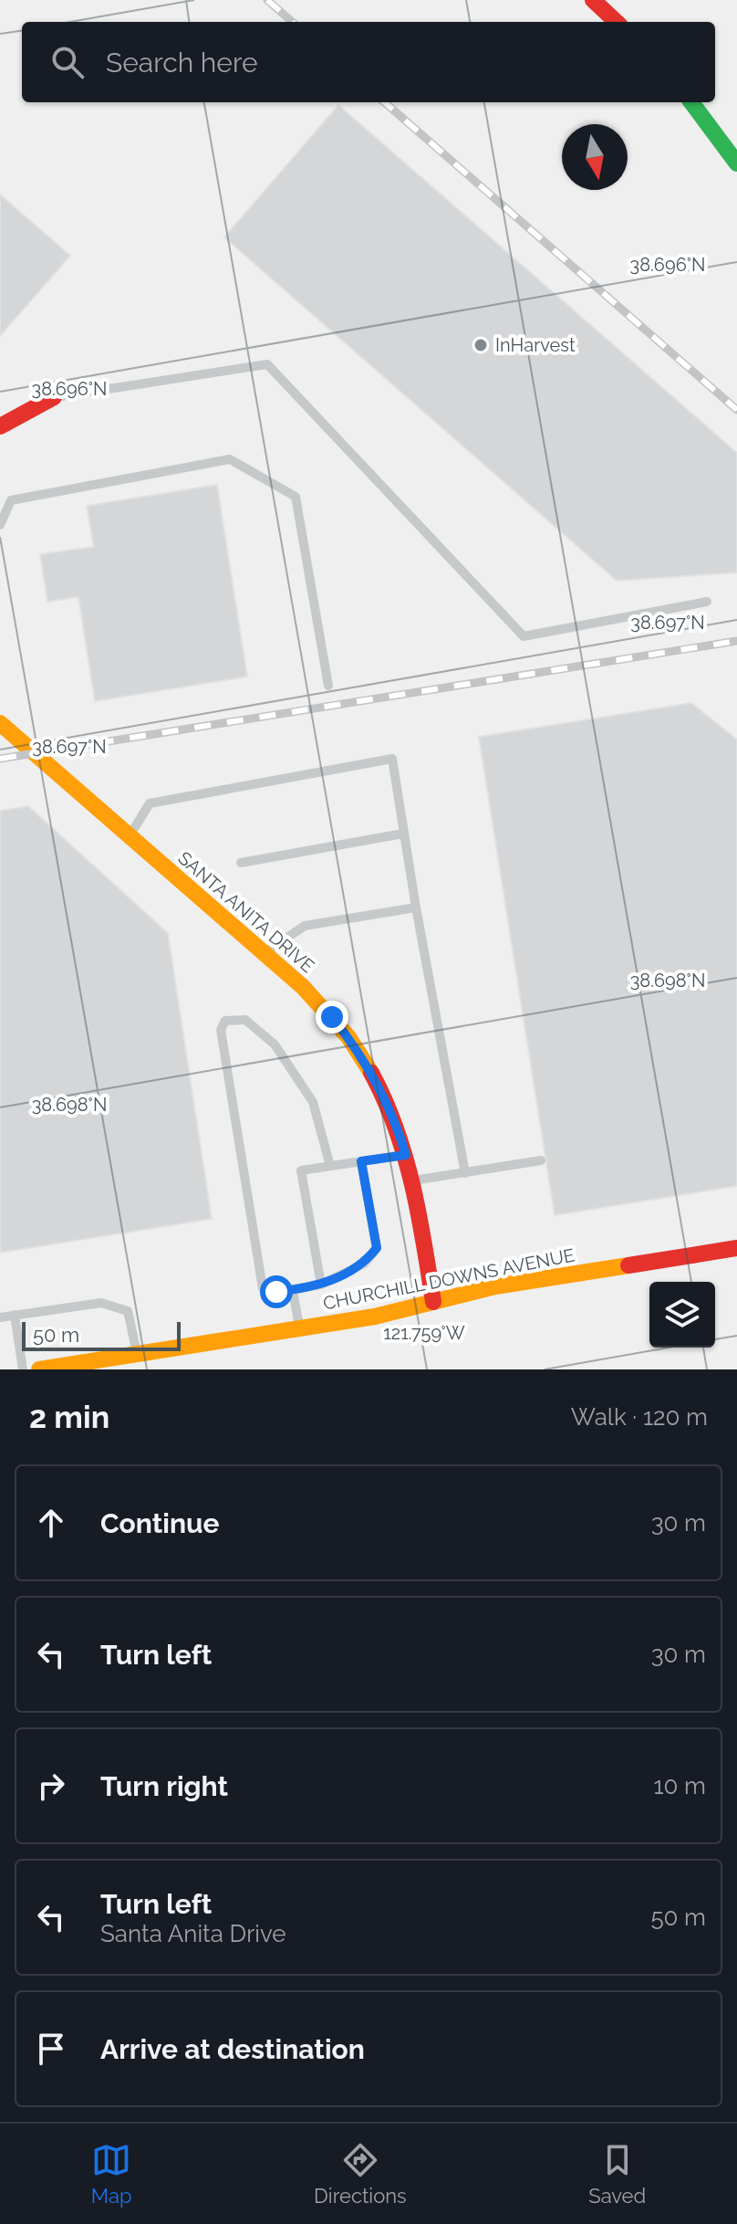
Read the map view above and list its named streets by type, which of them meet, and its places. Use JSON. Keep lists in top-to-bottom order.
{
  "streets": {
    "main road": ["SANTA ANITA DRIVE", "CHURCHILL DOWNS AVENUE"]
  },
  "crossings": [
    ["SANTA ANITA DRIVE", "CHURCHILL DOWNS AVENUE"]
  ],
  "places": ["InHarvest"],
  "scale_bar": "50 m",
  "north": "bottom",
  "page": {
    "search": "Search here",
    "scale": "50 m",
    "heading": ["2 min", "Walk · 120 m"],
    "list": [
      ["Continue", "30 m"],
      ["Turn left", "30 m"],
      ["Turn right", "10 m"],
      ["Turn left", "Santa Anita Drive", "50 m"],
      "Arrive at destination"
    ],
    "nav": ["Map", "Directions", "Saved"]
  },
  "coordinates": [
    "38.696°N",
    "38.697°N",
    "38.698°N",
    "121.759°W"
  ]
}
